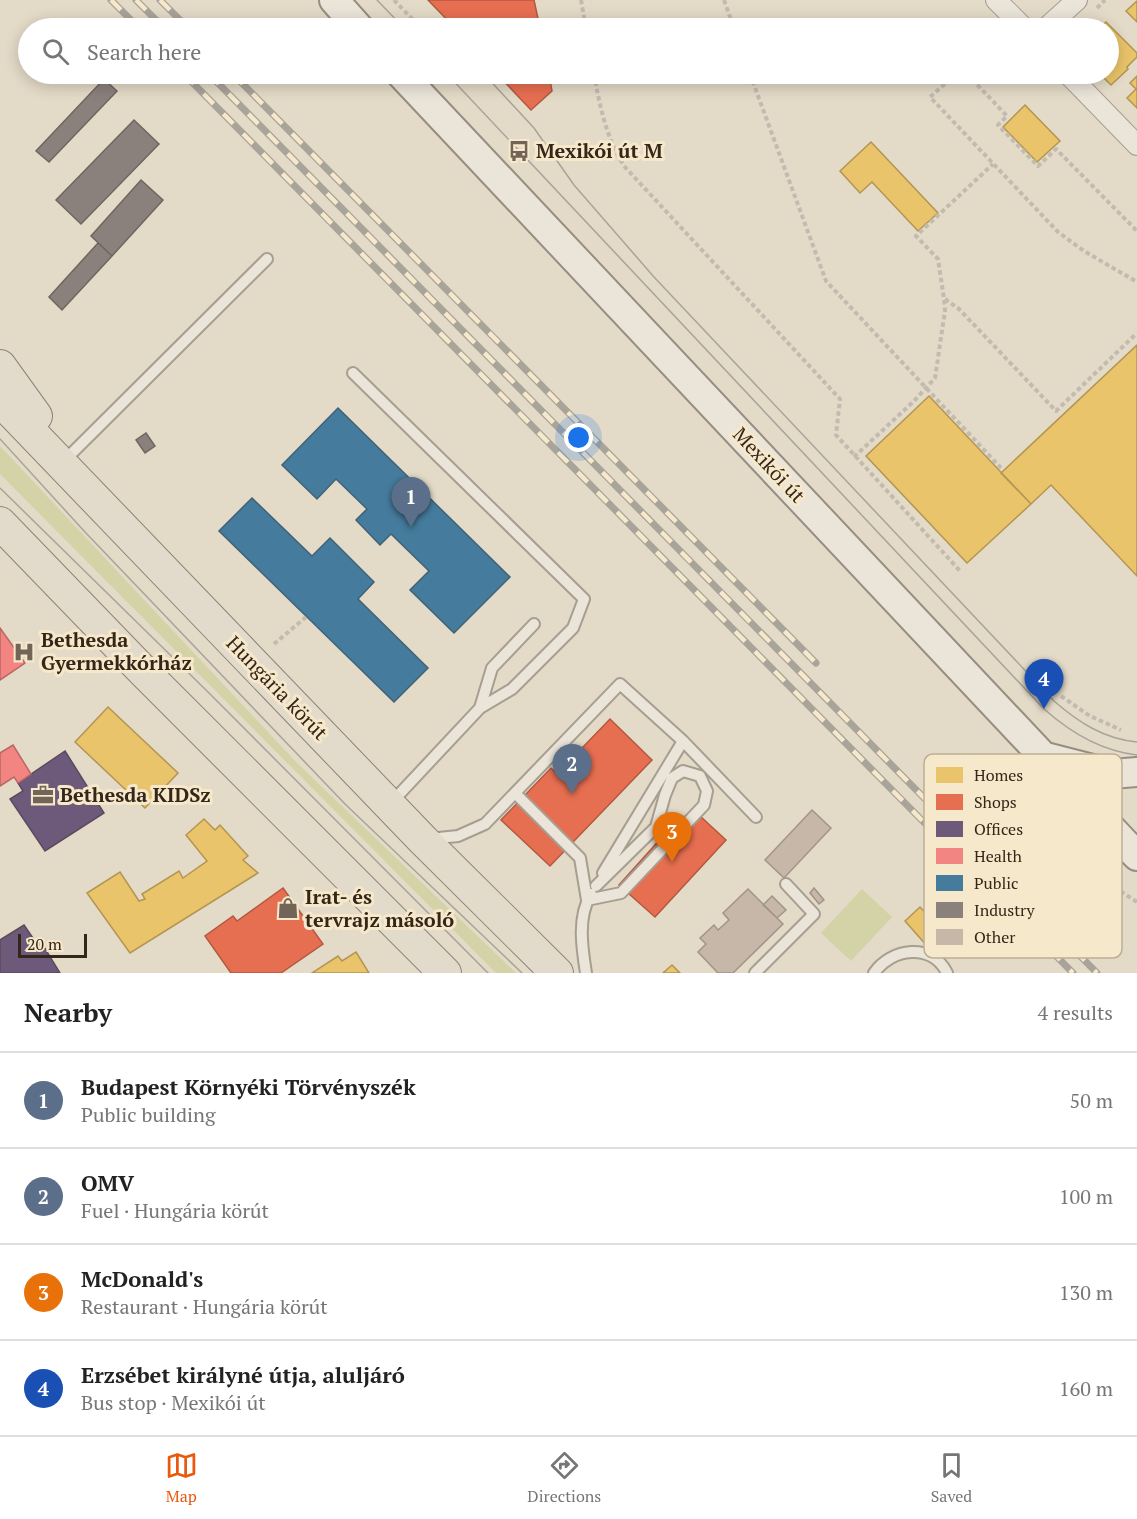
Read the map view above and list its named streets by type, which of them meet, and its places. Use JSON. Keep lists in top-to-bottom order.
{
  "streets": {
    "main road": ["Hungária körút"],
    "street": ["Mexikói út"]
  },
  "places": {
    "bus stop": ["Mexikói út M"],
    "hospital": ["Bethesda Gyermekkórház"],
    "office": ["Bethesda KIDSz"],
    "shop": ["Irat- és tervrajz másoló"]
  },
  "legend": [
    "Homes",
    "Shops",
    "Offices",
    "Health",
    "Public",
    "Industry",
    "Other"
  ],
  "scale_bar": "20 m",
  "page": {
    "search": "Search here",
    "pins": [
      "1",
      "4",
      "2",
      "3"
    ],
    "scale": "20 m",
    "heading": ["Nearby", "4 results"],
    "list": [
      {
        "mark": "1",
        "name": "Budapest Környéki Törvényszék",
        "note": "Public building",
        "value": "50 m"
      },
      {
        "mark": "2",
        "name": "OMV",
        "note": "Fuel · Hungária körút",
        "value": "100 m"
      },
      {
        "mark": "3",
        "name": "McDonald's",
        "note": "Restaurant · Hungária körút",
        "value": "130 m"
      },
      {
        "mark": "4",
        "name": "Erzsébet királyné útja, aluljáró",
        "note": "Bus stop · Mexikói út",
        "value": "160 m"
      }
    ],
    "nav": ["Map", "Directions", "Saved"]
  }
}
